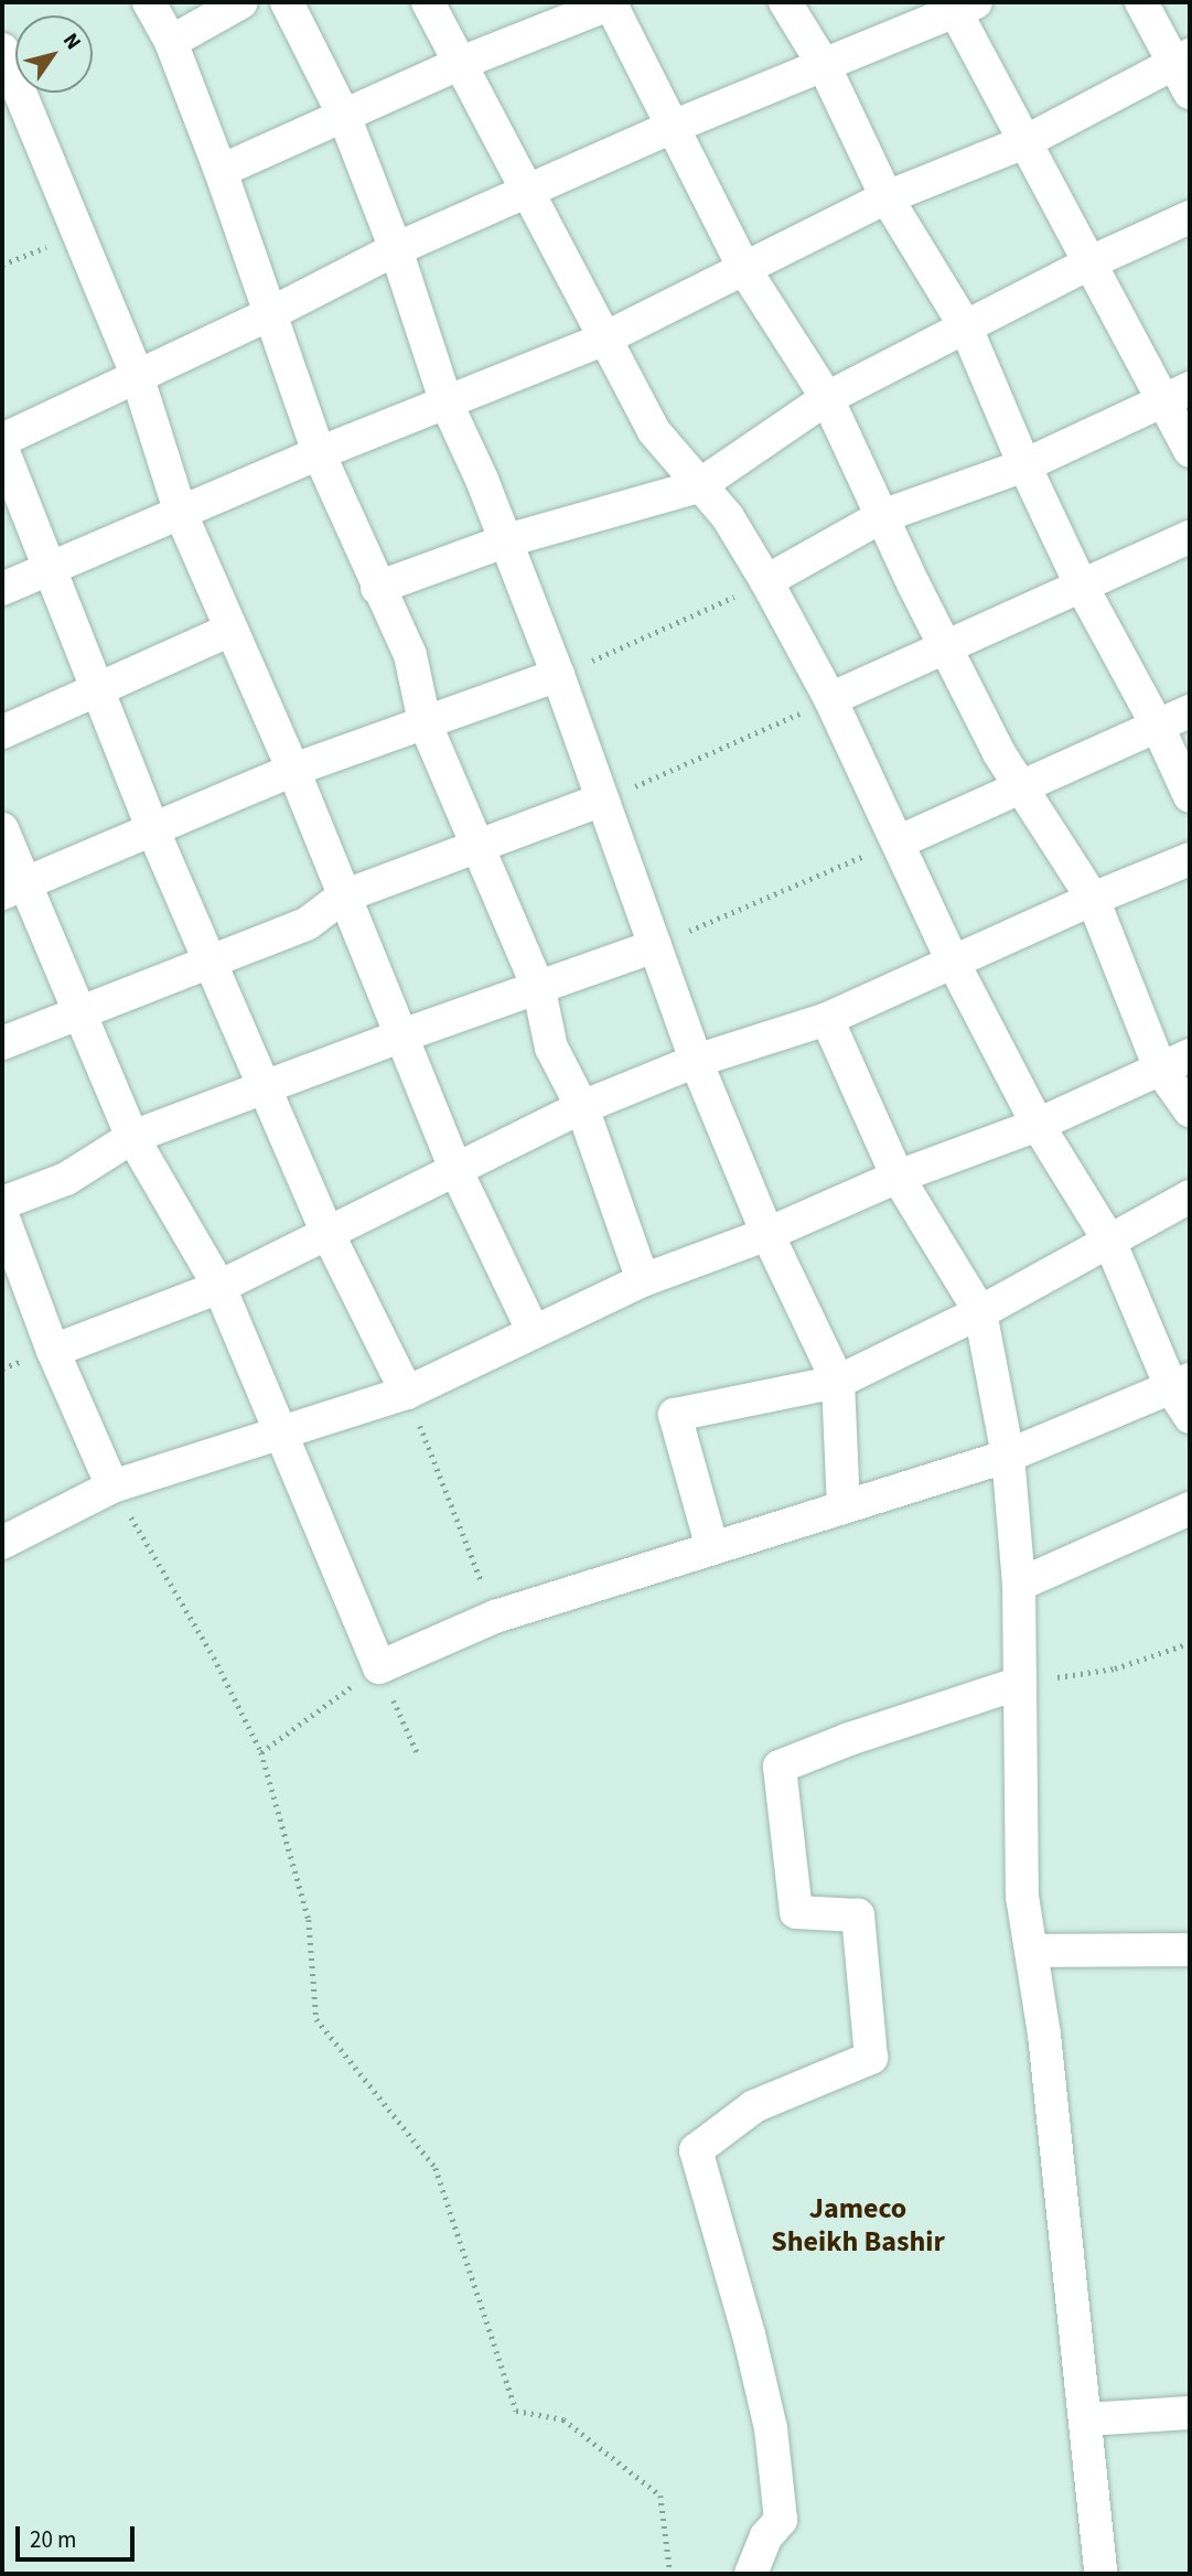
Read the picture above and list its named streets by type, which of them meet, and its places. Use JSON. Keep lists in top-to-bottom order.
{
  "districts": ["Jameco Sheikh Bashir"],
  "scale_bar": "20 m",
  "north": "top right"
}
